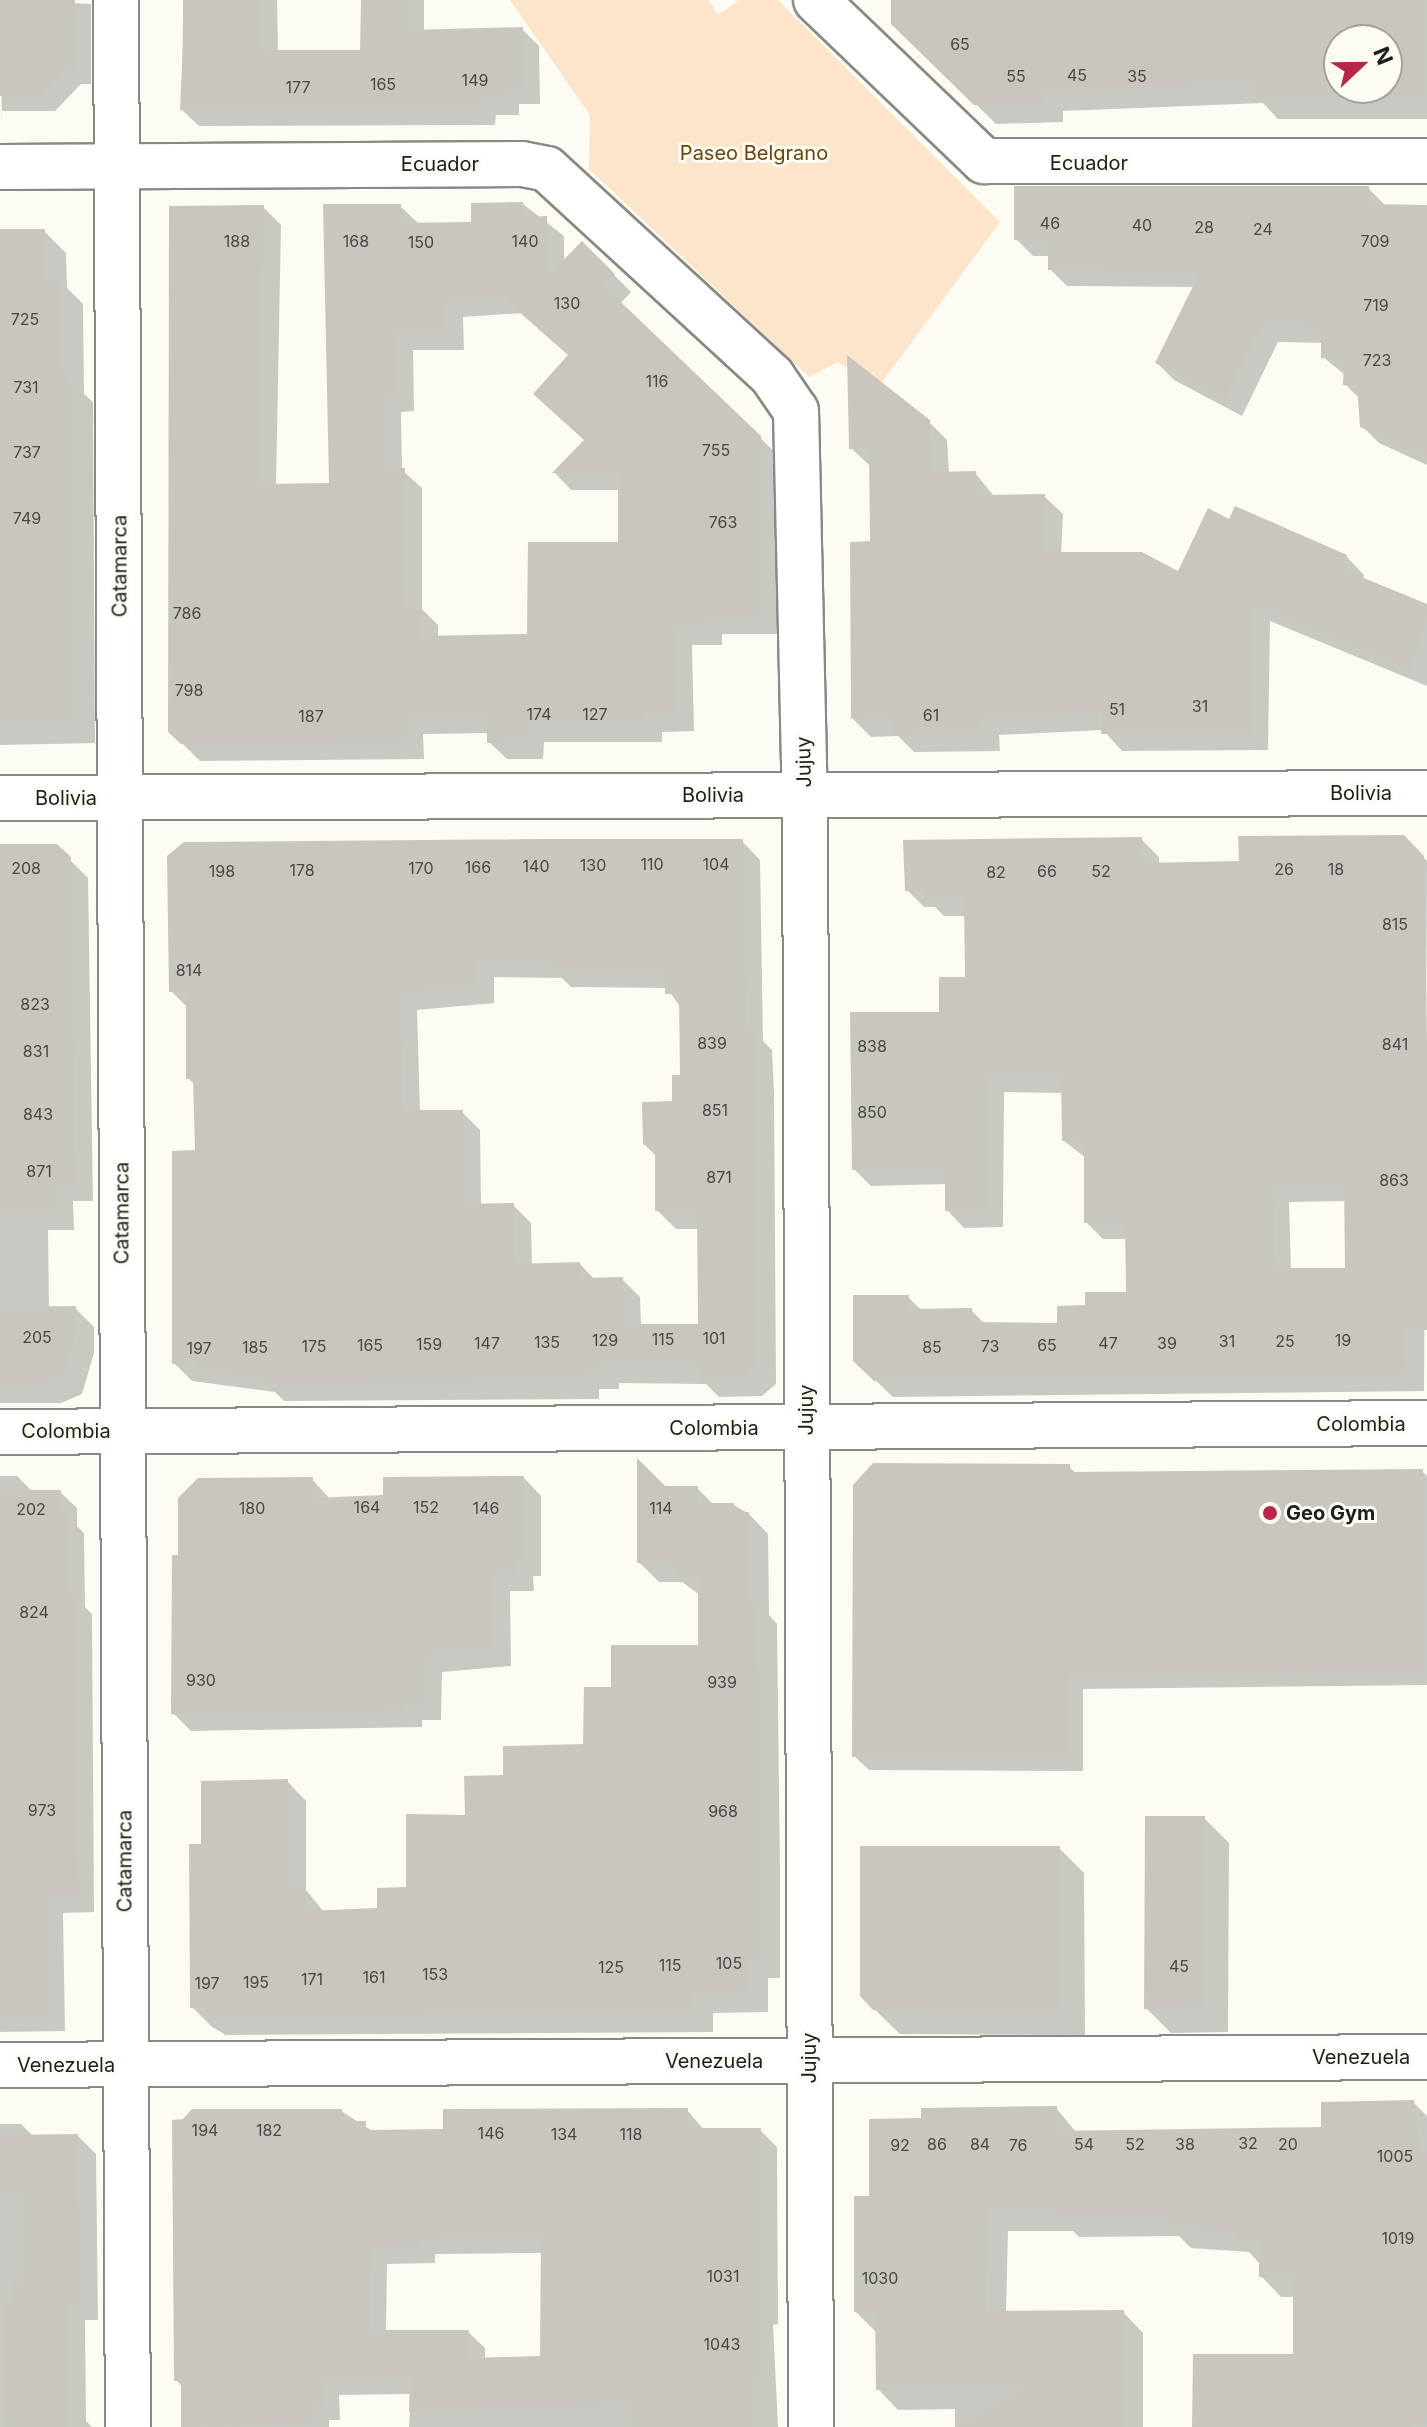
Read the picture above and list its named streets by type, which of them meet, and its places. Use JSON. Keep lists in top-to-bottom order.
{
  "streets": {
    "street": [
      "Ecuador",
      "Catamarca",
      "Jujuy",
      "Bolivia",
      "Colombia",
      "Venezuela"
    ]
  },
  "crossings": [
    ["Ecuador", "Catamarca"],
    ["Ecuador", "Jujuy"],
    ["Catamarca", "Bolivia"],
    ["Catamarca", "Colombia"],
    ["Catamarca", "Venezuela"],
    ["Jujuy", "Bolivia"],
    ["Jujuy", "Colombia"],
    ["Jujuy", "Venezuela"]
  ],
  "parks": ["Paseo Belgrano"],
  "places": ["Geo Gym"],
  "house_numbers": [
    "65",
    "45",
    "55",
    "35",
    "149",
    "165",
    "177",
    "46",
    "40",
    "28",
    "24",
    "188",
    "168",
    "140",
    "709",
    "150",
    "130",
    "719",
    "725",
    "723",
    "116",
    "731",
    "755",
    "737",
    "749",
    "763",
    "786",
    "798",
    "31",
    "51",
    "174",
    "127",
    "61",
    "187",
    "110",
    "104",
    "130",
    "140",
    "166",
    "208",
    "170",
    "26",
    "18",
    "178",
    "198",
    "66",
    "52",
    "82",
    "815",
    "814",
    "823",
    "839",
    "841",
    "838",
    "831",
    "851",
    "850",
    "843",
    "871",
    "871",
    "863",
    "205",
    "101",
    "115",
    "129",
    "19",
    "31",
    "25",
    "135",
    "147",
    "47",
    "39",
    "159",
    "165",
    "65",
    "175",
    "73",
    "185",
    "85",
    "197",
    "164",
    "152",
    "180",
    "146",
    "114",
    "202",
    "824",
    "930",
    "939",
    "973",
    "968",
    "105",
    "115",
    "45",
    "125",
    "153",
    "161",
    "171",
    "195",
    "197",
    "194",
    "182",
    "146",
    "134",
    "118",
    "32",
    "86",
    "84",
    "54",
    "52",
    "38",
    "20",
    "92",
    "76",
    "1005",
    "1019",
    "1031",
    "1030",
    "1043"
  ],
  "north": "right"
}
